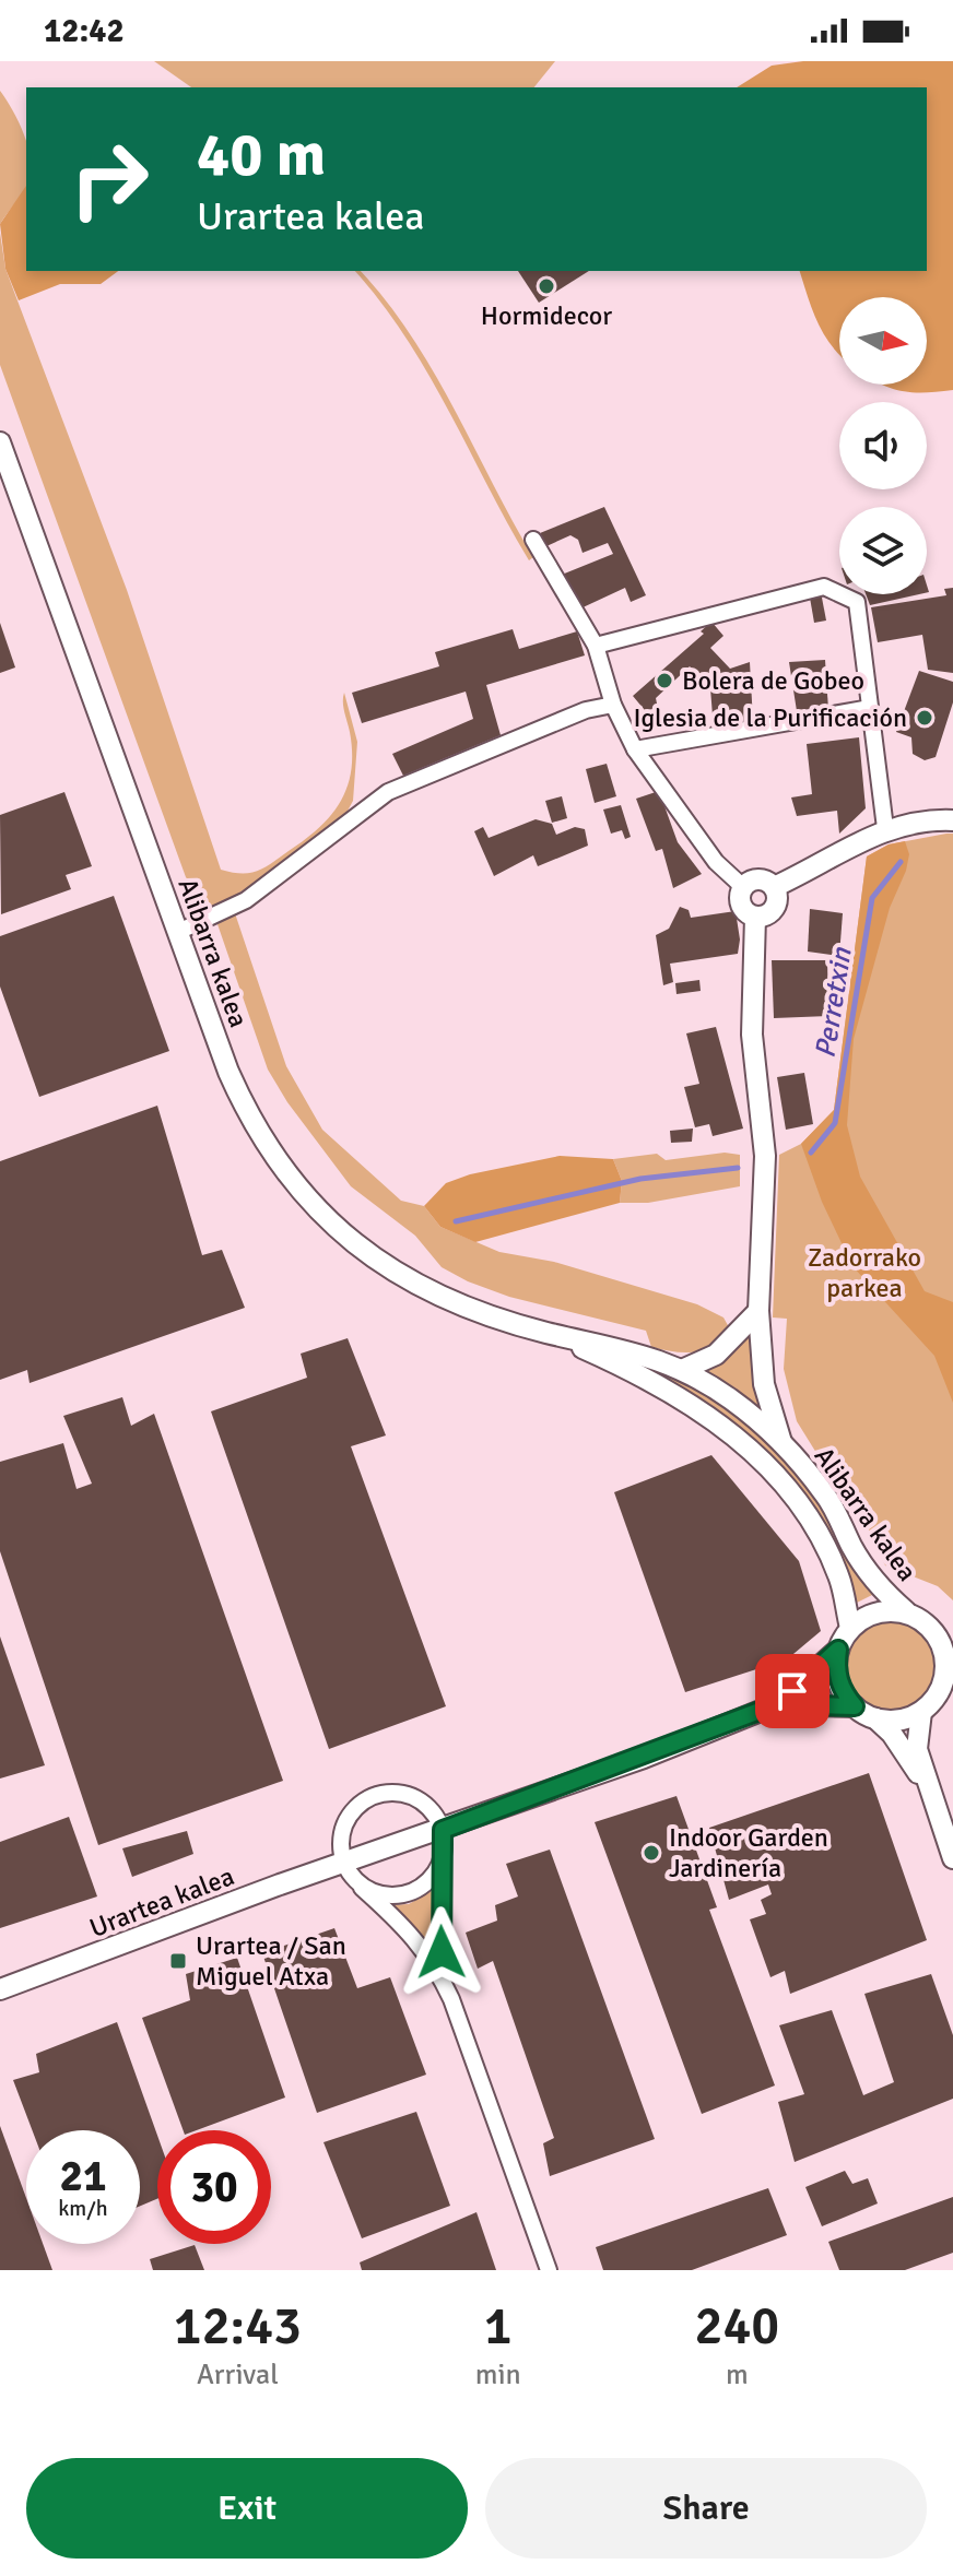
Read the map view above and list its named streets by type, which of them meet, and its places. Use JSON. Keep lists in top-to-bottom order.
{
  "streets": {
    "street": ["Alibarra kalea", "Urartea kalea"]
  },
  "crossings": [
    ["Alibarra kalea", "Urartea kalea"]
  ],
  "water": ["Perretxin"],
  "parks": ["Zadorrako parkea"],
  "places": {
    "other": [
      "Hormidecor",
      "Bolera de Gobeo",
      "Iglesia de la Purificación",
      "Indoor Garden Jardinería"
    ],
    "transit": ["Urartea / San Miguel Atxa"]
  },
  "north": "right",
  "page": {
    "status": "12:42",
    "turn": ["40 m", "Urartea kalea"],
    "speed": "21 km/h",
    "limit": "30",
    "eta": [
      "12:43",
      "Arrival",
      "1",
      "min",
      "240",
      "m"
    ],
    "buttons": ["Exit", "Share"]
  }
}
